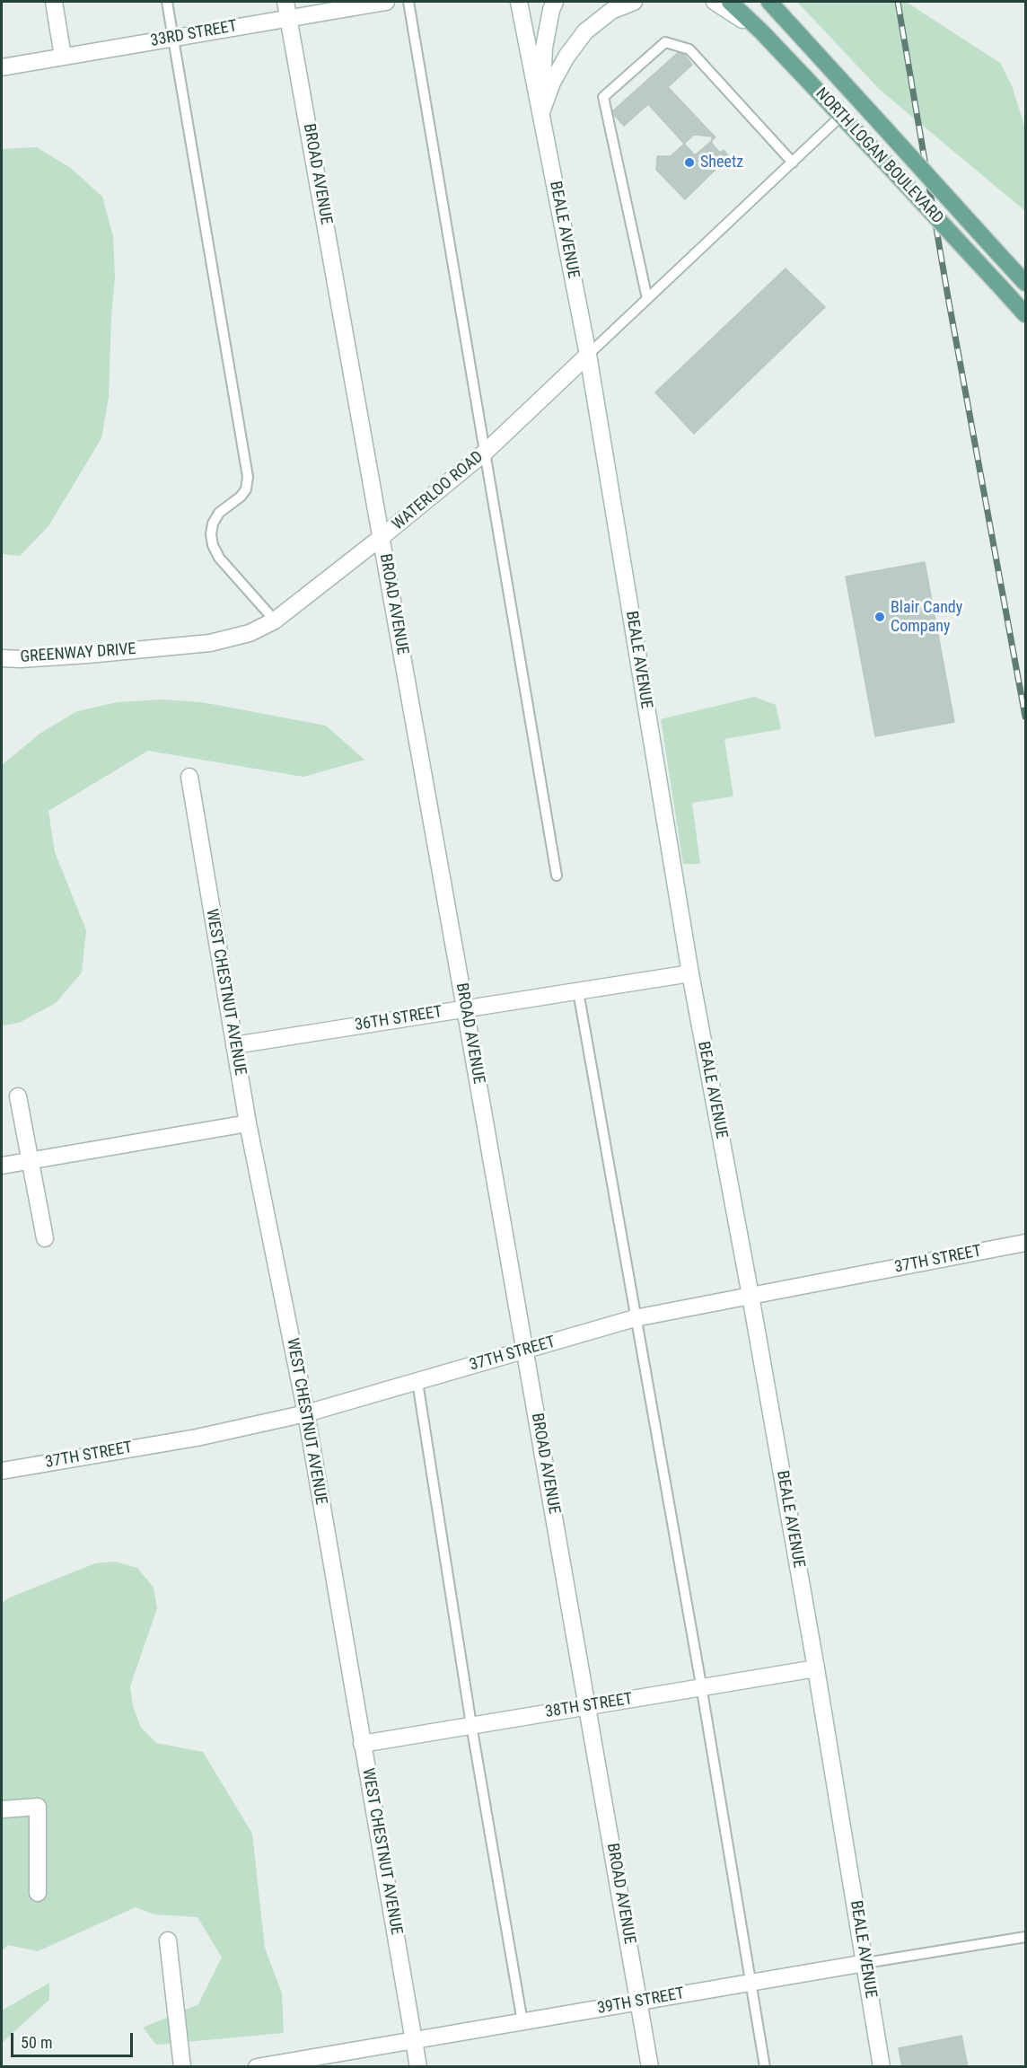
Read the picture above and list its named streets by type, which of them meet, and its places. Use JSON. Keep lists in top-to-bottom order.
{
  "streets": {
    "main road": ["NORTH LOGAN BOULEVARD"],
    "street": [
      "33RD STREET",
      "BROAD AVENUE",
      "BEALE AVENUE",
      "WATERLOO ROAD",
      "GREENWAY DRIVE",
      "WEST CHESTNUT AVENUE",
      "36TH STREET",
      "37TH STREET",
      "38TH STREET",
      "39TH STREET"
    ]
  },
  "crossings": [
    ["33RD STREET", "BROAD AVENUE"],
    ["BROAD AVENUE", "WATERLOO ROAD"],
    ["BROAD AVENUE", "36TH STREET"],
    ["BROAD AVENUE", "37TH STREET"],
    ["BROAD AVENUE", "38TH STREET"],
    ["BROAD AVENUE", "39TH STREET"],
    ["BEALE AVENUE", "WATERLOO ROAD"],
    ["BEALE AVENUE", "36TH STREET"],
    ["BEALE AVENUE", "37TH STREET"],
    ["BEALE AVENUE", "38TH STREET"],
    ["BEALE AVENUE", "39TH STREET"],
    ["WATERLOO ROAD", "GREENWAY DRIVE"],
    ["WEST CHESTNUT AVENUE", "36TH STREET"],
    ["WEST CHESTNUT AVENUE", "37TH STREET"],
    ["WEST CHESTNUT AVENUE", "38TH STREET"],
    ["WEST CHESTNUT AVENUE", "39TH STREET"]
  ],
  "places": ["Sheetz", "Blair Candy Company"],
  "scale_bar": "50 m"
}
